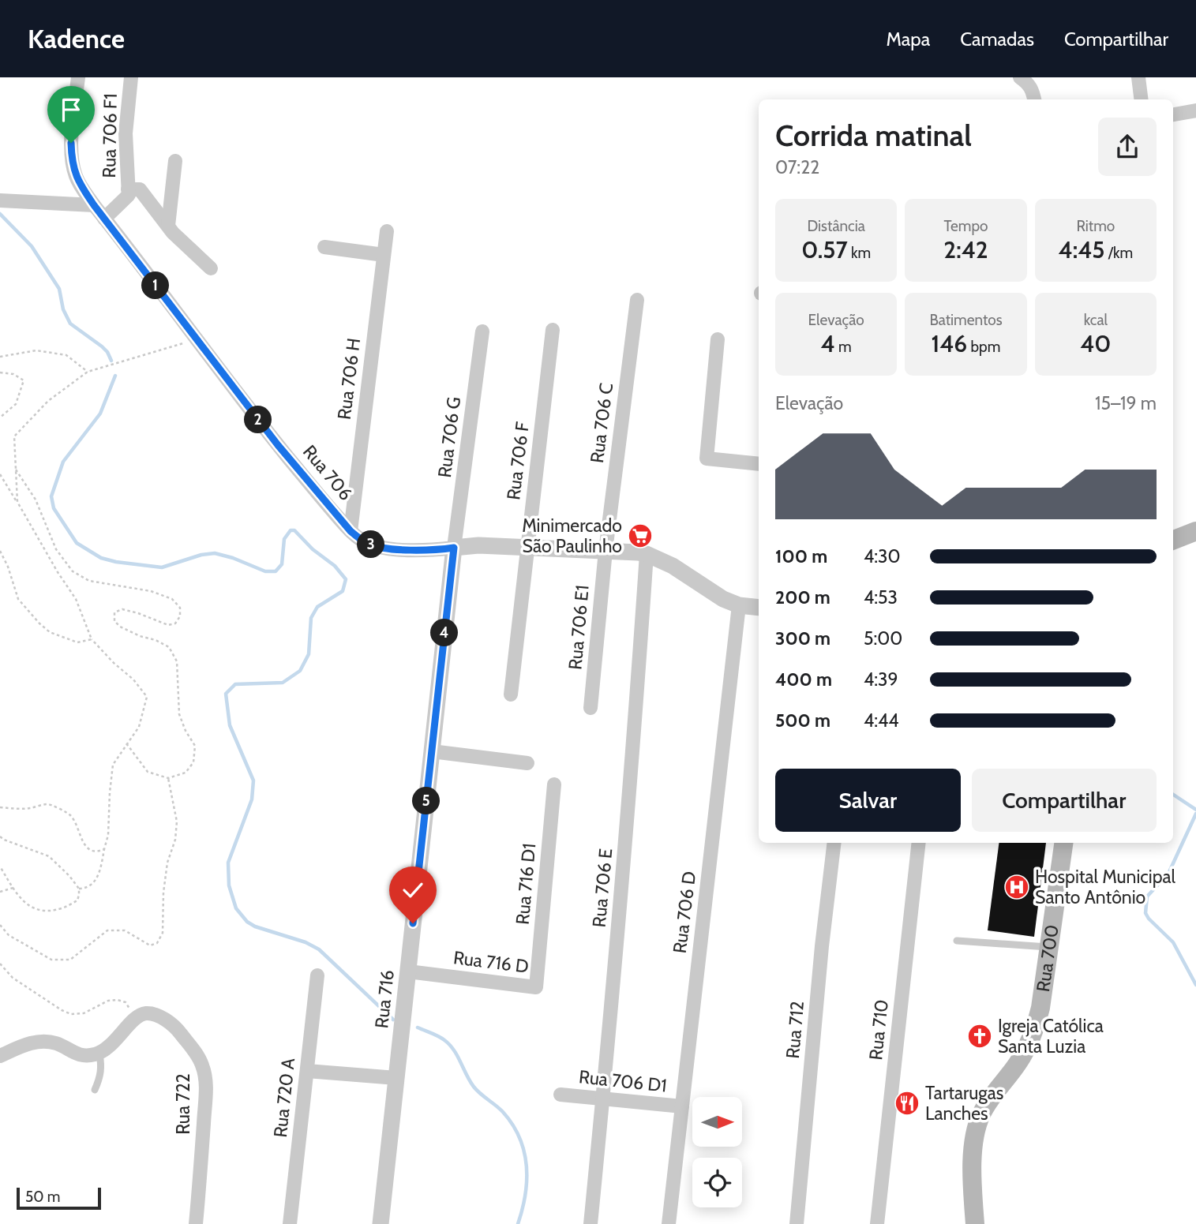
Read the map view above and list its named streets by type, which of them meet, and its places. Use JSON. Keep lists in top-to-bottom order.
{
  "streets": {
    "main road": ["Rua 700"],
    "street": [
      "Rua 706 F1",
      "Rua 706 H",
      "Rua 706 C",
      "Rua 706 G",
      "Rua 706 F",
      "Rua 706",
      "Rua 706 E1",
      "Rua 716 D1",
      "Rua 706 E",
      "Rua 706 D",
      "Rua 716 D",
      "Rua 716",
      "Rua 712",
      "Rua 710",
      "Rua 706 D1",
      "Rua 720 A",
      "Rua 722"
    ]
  },
  "crossings": [
    ["Rua 706 F1", "Rua 706"],
    ["Rua 706 H", "Rua 706"],
    ["Rua 706 C", "Rua 706"],
    ["Rua 706 C", "Rua 706 E1"],
    ["Rua 706 G", "Rua 706"],
    ["Rua 706 G", "Rua 716"],
    ["Rua 706 F", "Rua 706"],
    ["Rua 706", "Rua 706 E1"],
    ["Rua 706", "Rua 706 E"],
    ["Rua 706", "Rua 706 D"],
    ["Rua 706", "Rua 716"],
    ["Rua 716 D1", "Rua 716 D"],
    ["Rua 706 E", "Rua 706 D1"],
    ["Rua 706 D", "Rua 706 D1"],
    ["Rua 716 D", "Rua 716"]
  ],
  "places": {
    "supermarket": ["Minimercado São Paulinho"],
    "hospital": ["Hospital Municipal Santo Antônio"],
    "church": ["Igreja Católica Santa Luzia"],
    "restaurant": ["Tartarugas Lanches"]
  },
  "scale_bar": "50 m",
  "north": "right",
  "page": {
    "header": "Kadence",
    "nav": ["Mapa", "Camadas", "Compartilhar"],
    "heading": ["Corrida matinal", "07:22"],
    "stats": [
      ["Distância", "0.57 km"],
      ["Tempo", "2:42"],
      ["Ritmo", "4:45 /km"],
      ["Elevação", "4 m"],
      ["Batimentos", "146 bpm"],
      ["kcal", "40"]
    ],
    "pins": [
      "1",
      "2",
      "3",
      "4",
      "5"
    ],
    "chart": ["Elevação", "15–19 m"],
    "list": [
      {
        "name": "100 m",
        "note": "4:30"
      },
      {
        "name": "200 m",
        "note": "4:53"
      },
      {
        "name": "300 m",
        "note": "5:00"
      },
      {
        "name": "400 m",
        "note": "4:39"
      },
      {
        "name": "500 m",
        "note": "4:44"
      }
    ],
    "buttons": ["Salvar", "Compartilhar"],
    "scale": "50 m"
  }
}
